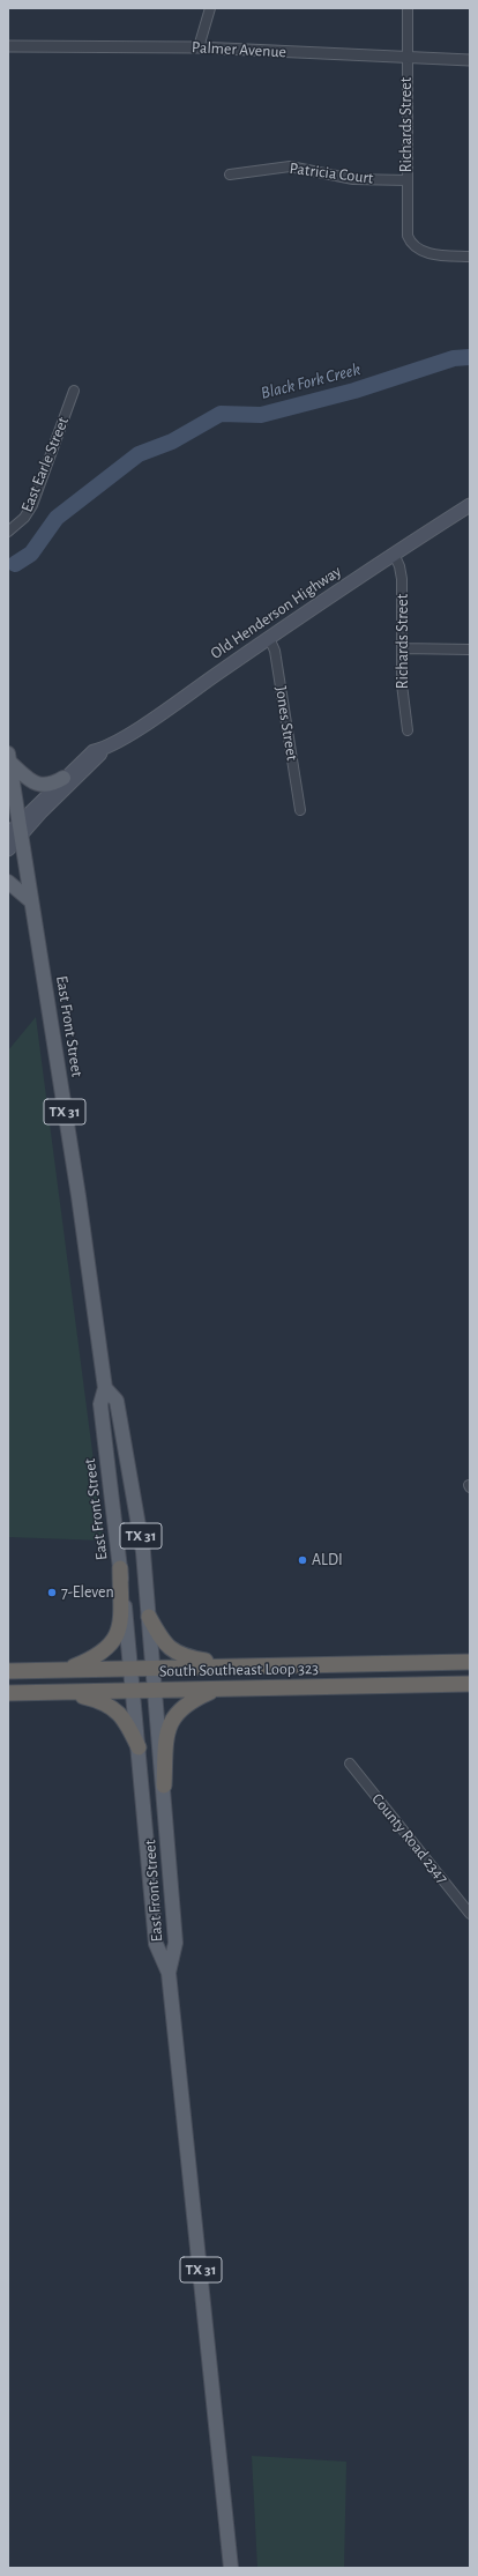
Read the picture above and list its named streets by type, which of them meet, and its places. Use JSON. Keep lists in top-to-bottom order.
{
  "streets": {
    "highway": ["South Southeast Loop 323"],
    "main road": ["Old Henderson Highway", "East Front Street", "TX 31"],
    "street": [
      "Palmer Avenue",
      "Richards Street",
      "Patricia Court",
      "East Earle Street",
      "Jones Street",
      "County Road 2347"
    ]
  },
  "crossings": [
    ["Palmer Avenue", "Richards Street"],
    ["Richards Street", "Patricia Court"],
    ["Richards Street", "Old Henderson Highway"],
    ["Old Henderson Highway", "Jones Street"],
    ["Old Henderson Highway", "East Front Street"],
    ["East Front Street", "TX 31"],
    ["East Front Street", "South Southeast Loop 323"]
  ],
  "water": ["Black Fork Creek"],
  "places": ["ALDI", "7-Eleven"]
}
